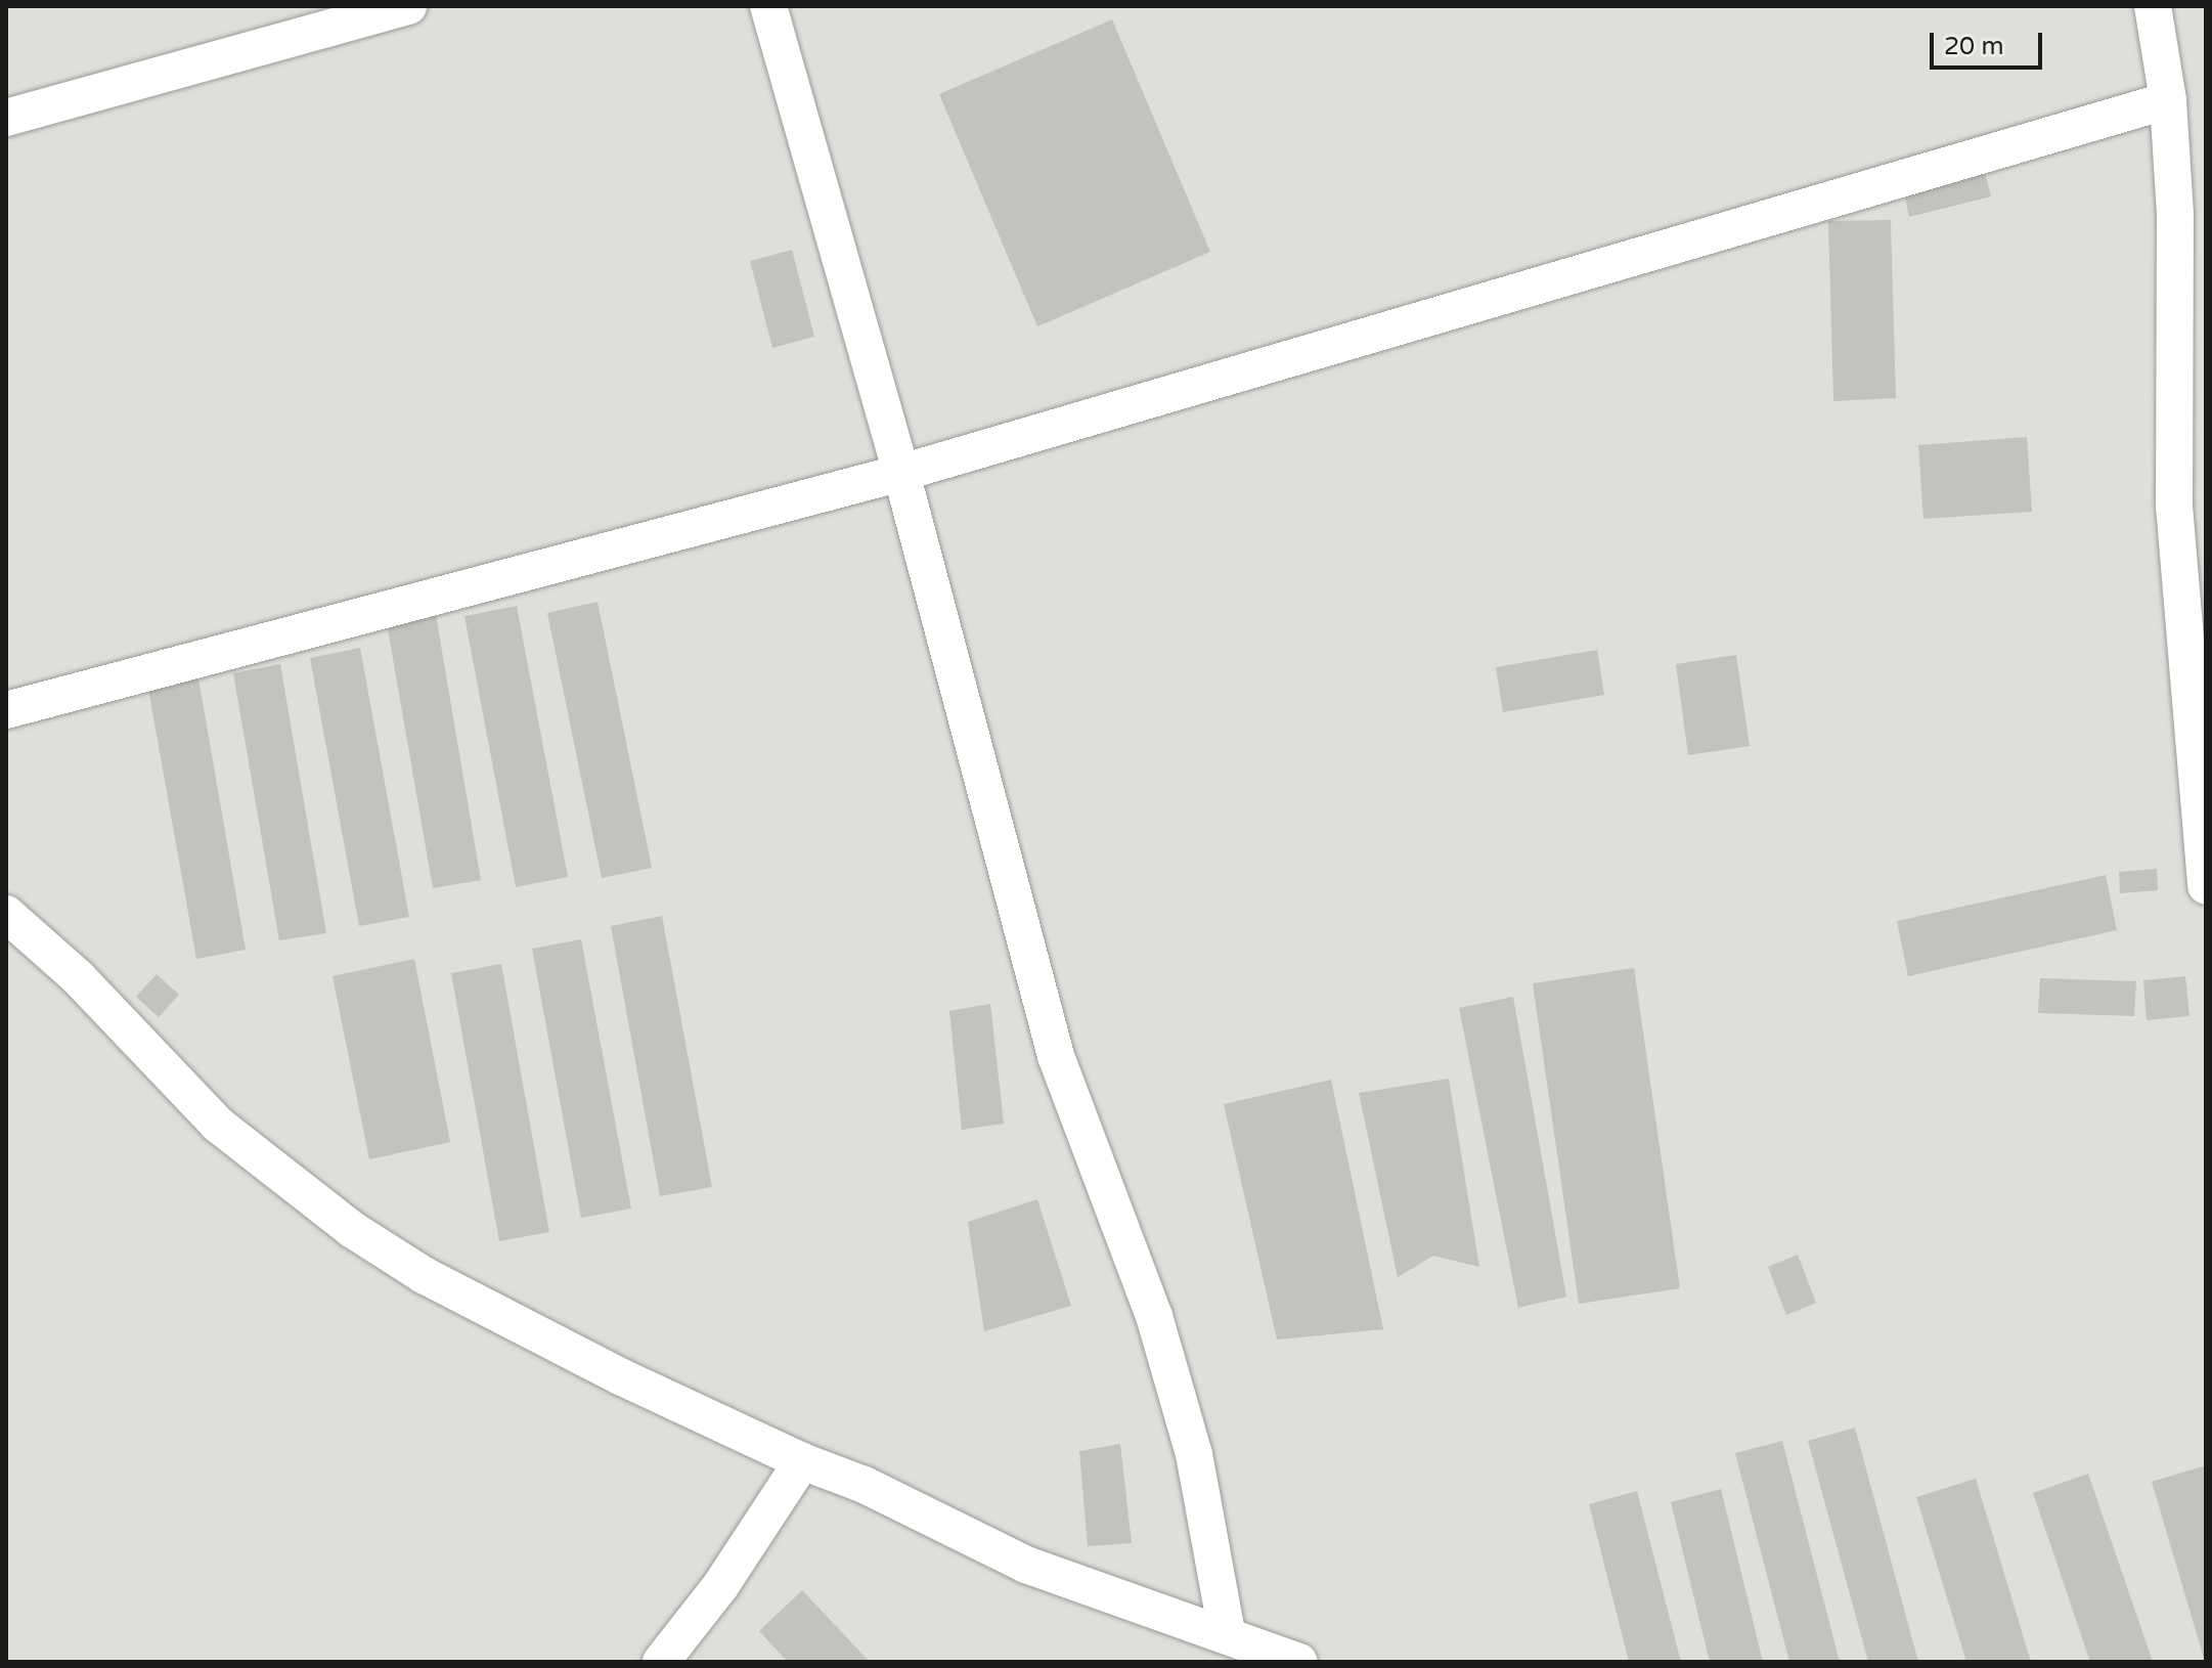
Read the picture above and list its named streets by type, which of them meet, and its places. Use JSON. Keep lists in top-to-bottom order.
{
  "scale_bar": "20 m"
}
